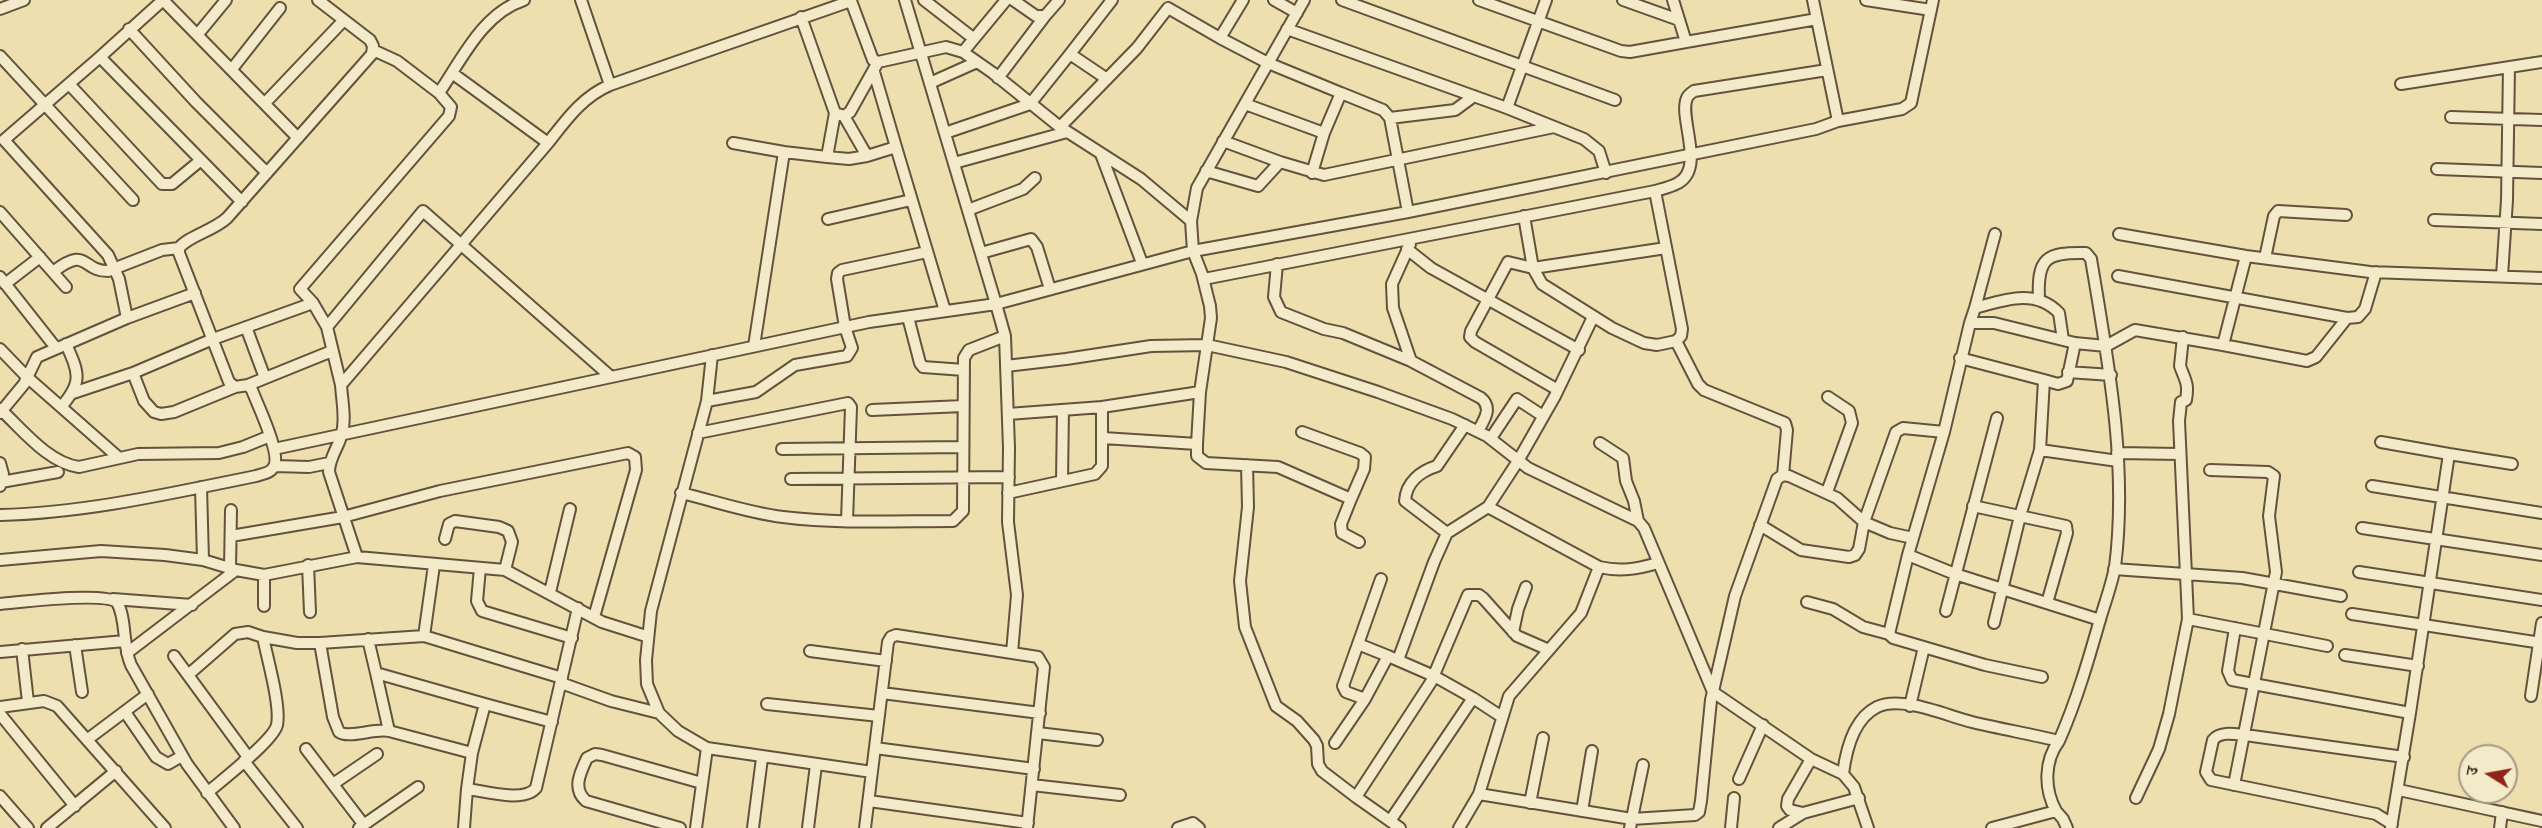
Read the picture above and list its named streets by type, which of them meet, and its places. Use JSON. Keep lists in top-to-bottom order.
{
  "north": "left"
}
